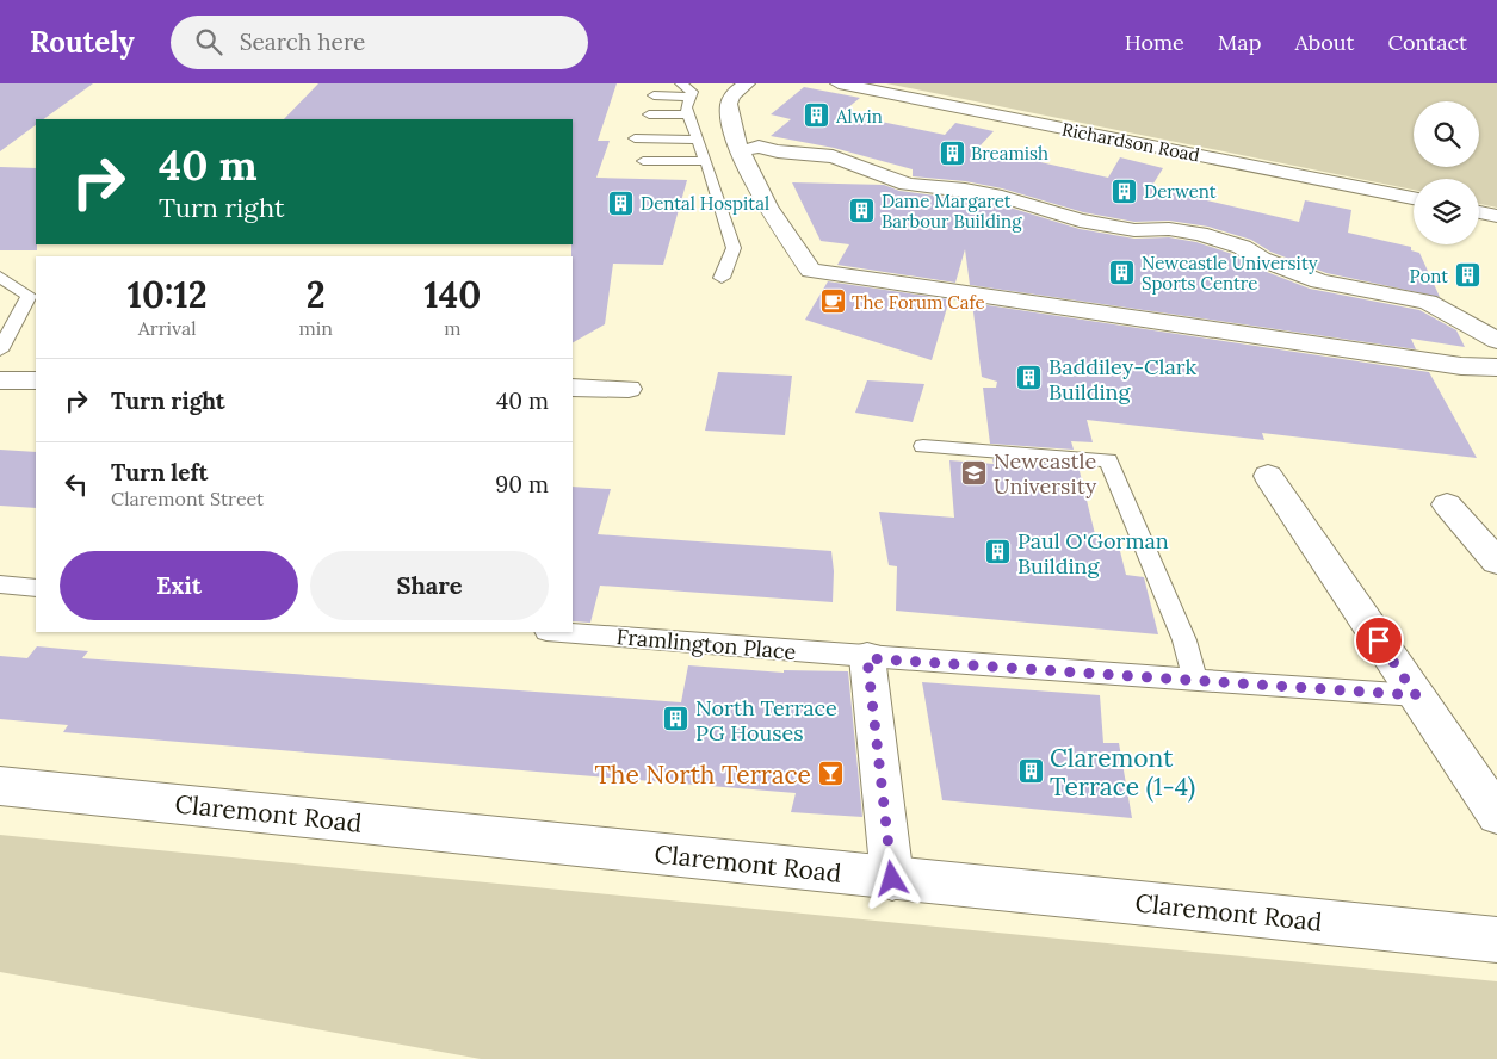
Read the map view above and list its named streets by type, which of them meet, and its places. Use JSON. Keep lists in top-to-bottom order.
{
  "streets": {
    "street": ["Richardson Road", "Claremont Road"],
    "lane": ["Framlington Place"]
  },
  "places": {
    "building": [
      "Alwin",
      "Breamish",
      "Derwent",
      "Dental Hospital",
      "Dame Margaret Barbour Building",
      "Newcastle University Sports Centre",
      "Pont",
      "Baddiley-Clark Building",
      "Paul O'Gorman Building",
      "North Terrace PG Houses",
      "Claremont Terrace (1-4)"
    ],
    "cafe": ["The Forum Cafe"],
    "school or university": ["Newcastle University"],
    "bar": ["The North Terrace"]
  },
  "page": {
    "header": "Routely",
    "search": "Search here",
    "nav": [
      "Home",
      "Map",
      "About",
      "Contact"
    ],
    "turn": ["40 m", "Turn right"],
    "eta": [
      "10:12",
      "Arrival",
      "2",
      "min",
      "140",
      "m"
    ],
    "list": [
      {
        "name": "Turn right",
        "value": "40 m"
      },
      {
        "name": "Turn left",
        "note": "Claremont Street",
        "value": "90 m"
      }
    ],
    "buttons": ["Exit", "Share"]
  }
}
